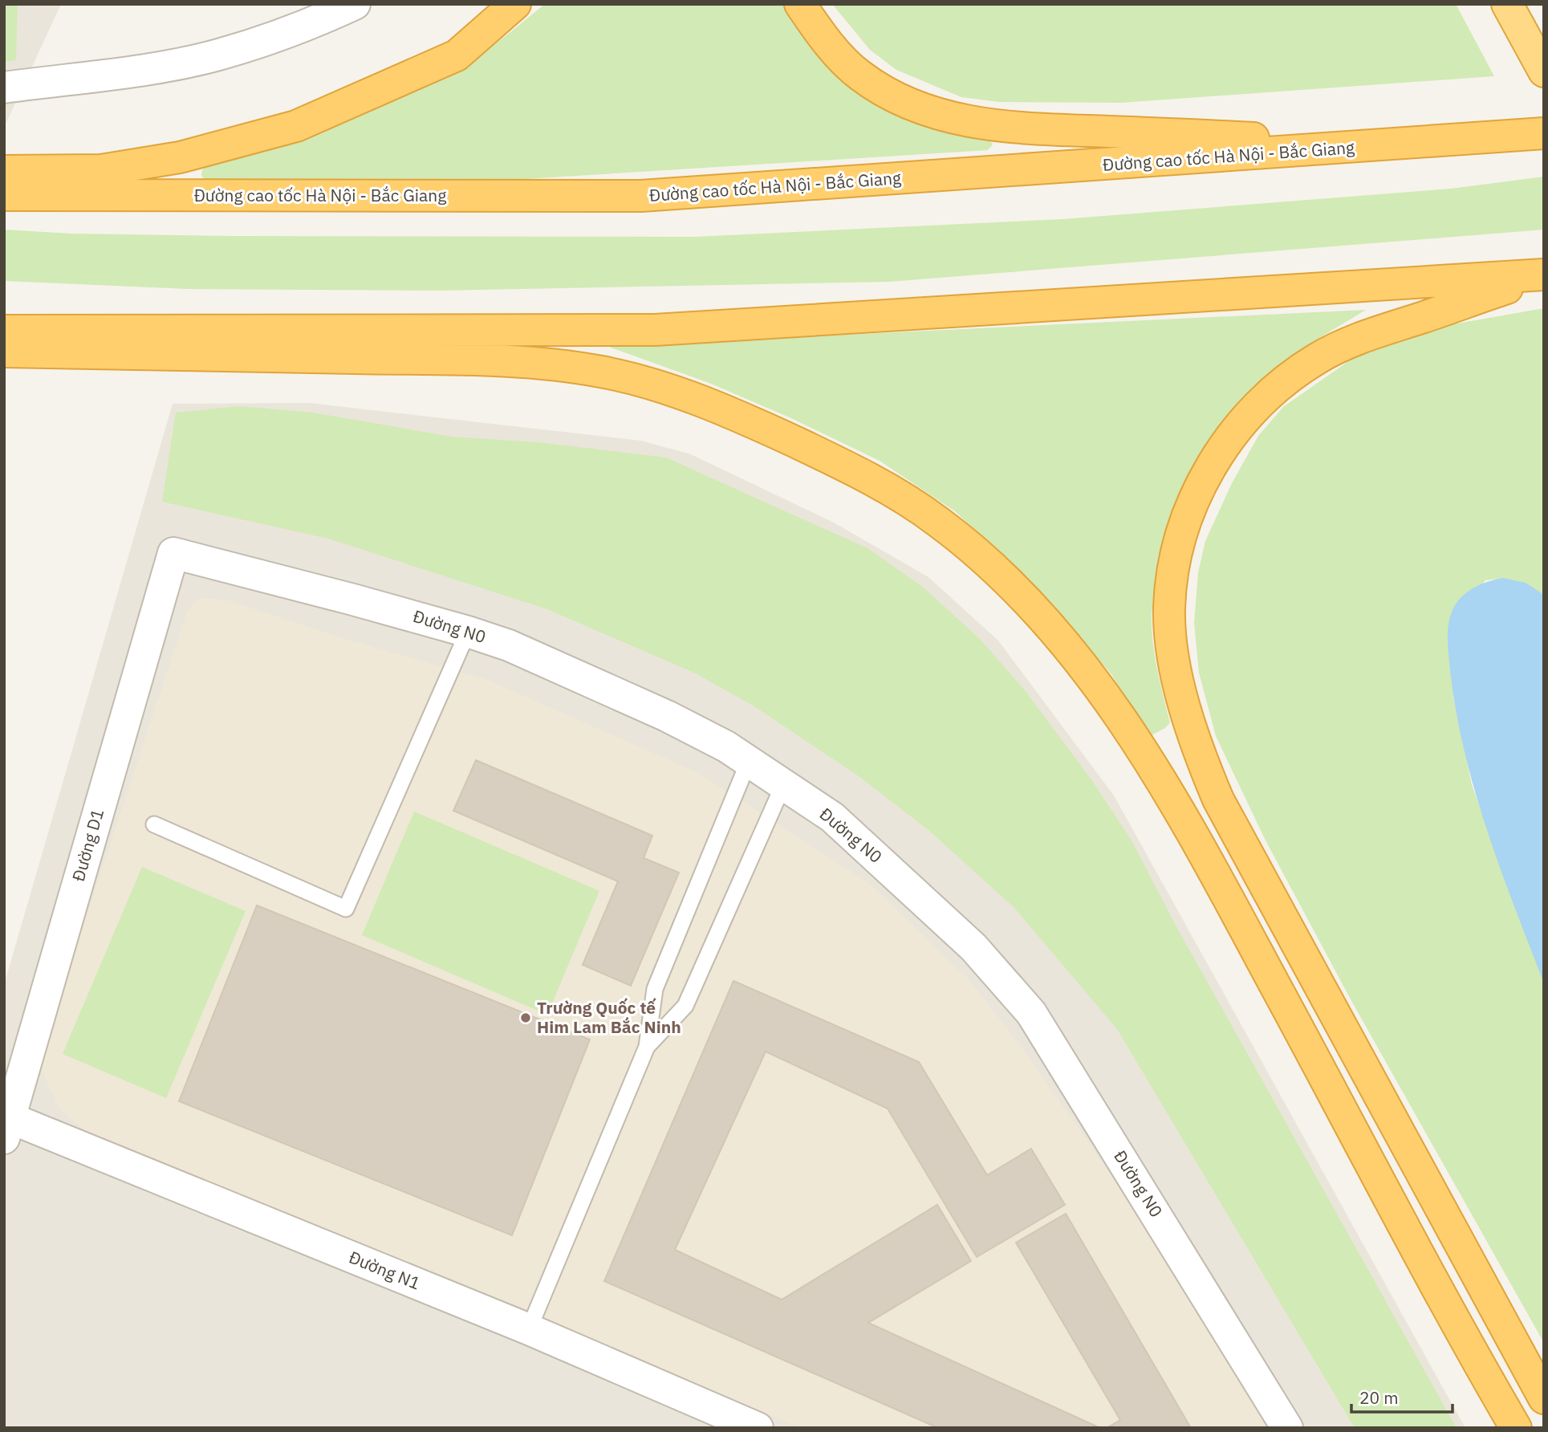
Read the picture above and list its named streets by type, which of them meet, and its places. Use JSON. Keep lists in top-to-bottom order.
{
  "streets": {
    "highway": ["Đường cao tốc Hà Nội - Bắc Giang"],
    "street": ["Đường N0", "Đường D1", "Đường N1"]
  },
  "crossings": [
    ["Đường N0", "Đường D1"],
    ["Đường D1", "Đường N1"]
  ],
  "places": ["Trường Quốc tế Him Lam Bắc Ninh"],
  "scale_bar": "20 m"
}
